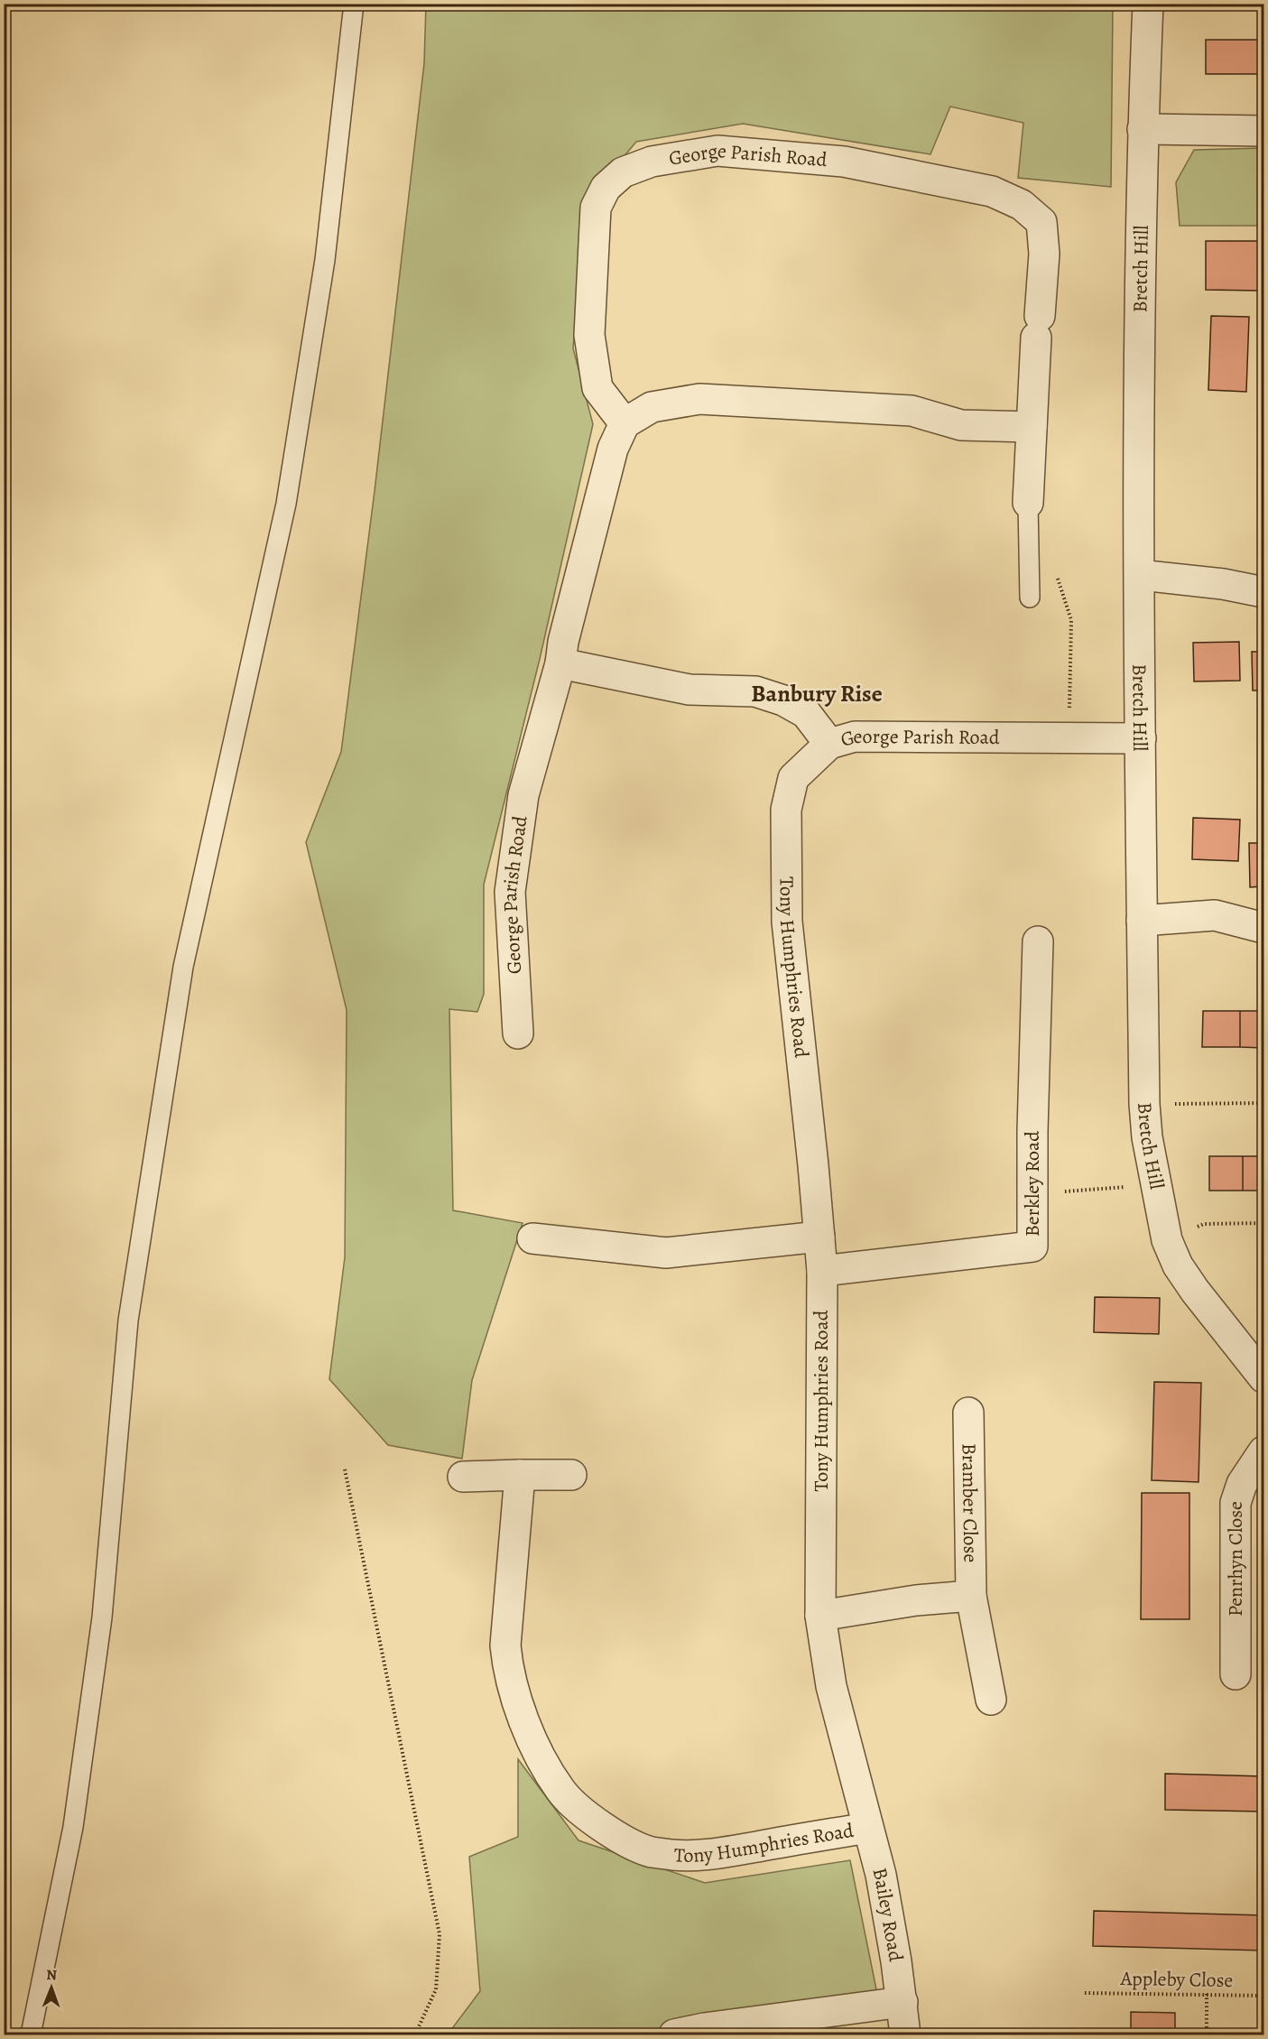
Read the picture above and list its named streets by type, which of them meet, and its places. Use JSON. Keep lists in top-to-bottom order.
{
  "streets": {
    "street": [
      "George Parish Road",
      "Bretch Hill",
      "Tony Humphries Road",
      "Berkley Road",
      "Bramber Close",
      "Penrhyn Close",
      "Bailey Road"
    ],
    "path": ["Appleby Close"]
  },
  "crossings": [
    ["George Parish Road", "Bretch Hill"],
    ["George Parish Road", "Tony Humphries Road"],
    ["Tony Humphries Road", "Berkley Road"],
    ["Tony Humphries Road", "Bailey Road"]
  ],
  "districts": ["Banbury Rise"],
  "north": "top"
}
